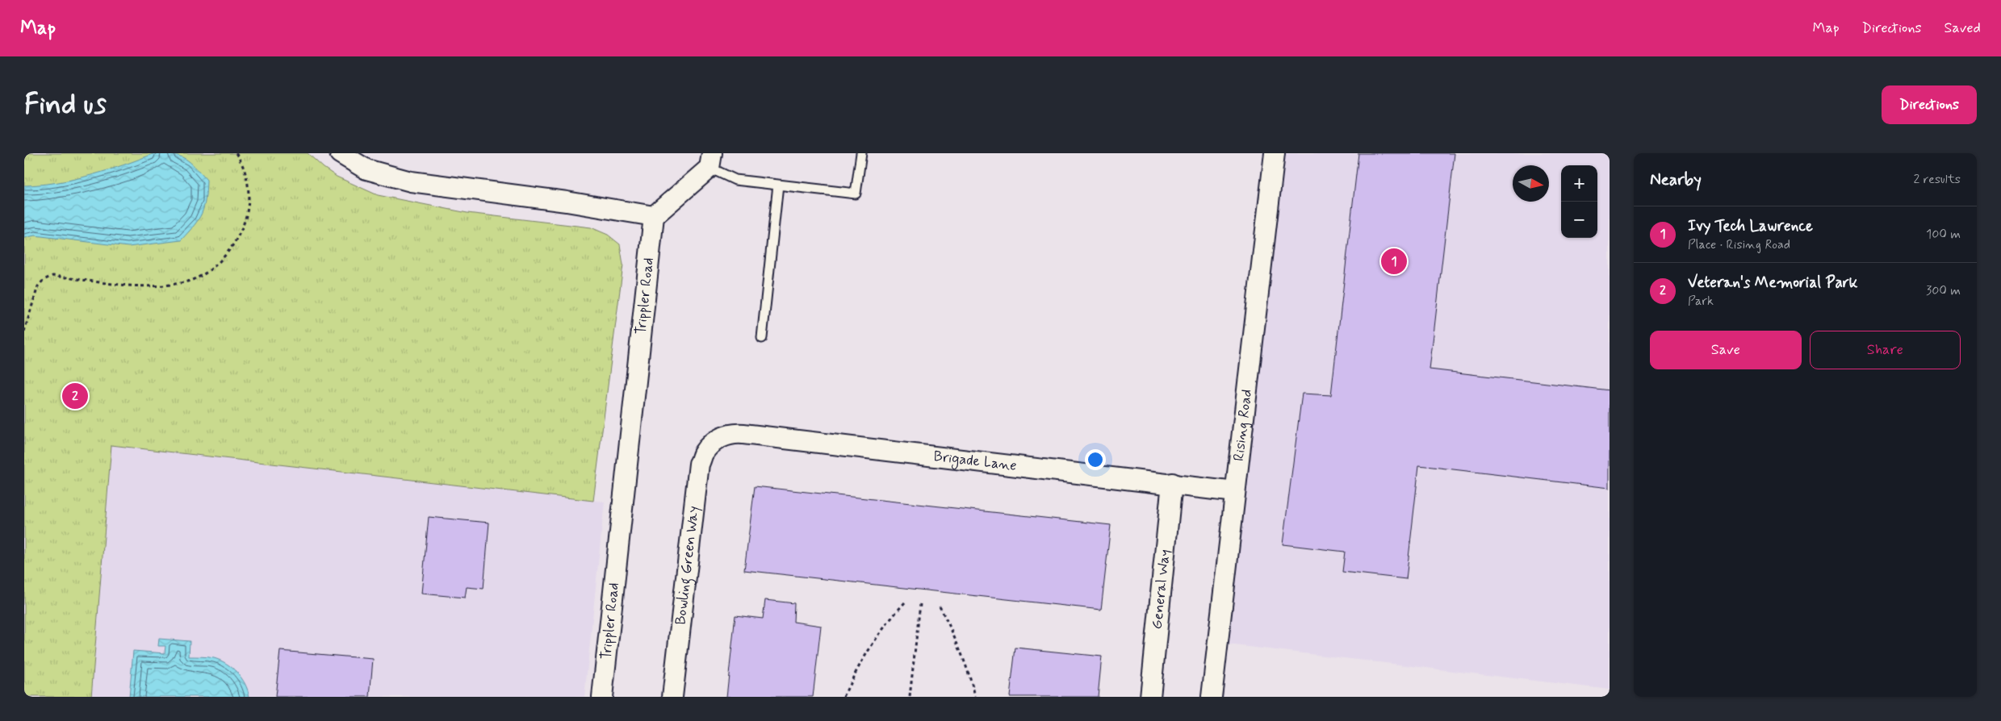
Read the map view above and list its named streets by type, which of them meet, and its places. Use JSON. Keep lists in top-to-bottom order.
{
  "streets": {
    "street": [
      "Trippler Road",
      "Rising Road",
      "Brigade Lane",
      "Bowling Green Way",
      "General Way"
    ]
  },
  "crossings": [
    ["Rising Road", "Brigade Lane"],
    ["Brigade Lane", "Bowling Green Way"],
    ["Brigade Lane", "General Way"]
  ],
  "north": "right",
  "page": {
    "header": "Map",
    "nav": ["Map", "Directions", "Saved"],
    "buttons": [
      "Directions",
      ["Save", "Share"]
    ],
    "title": "Find us",
    "heading": ["Nearby", "2 results"],
    "map_buttons": ["+", "−"],
    "list": [
      {
        "mark": "1",
        "name": "Ivy Tech Lawrence",
        "note": "Place · Rising Road",
        "value": "100 m"
      },
      {
        "mark": "2",
        "name": "Veteran's Memorial Park",
        "note": "Park",
        "value": "300 m"
      }
    ],
    "pins": ["1", "2"]
  }
}
